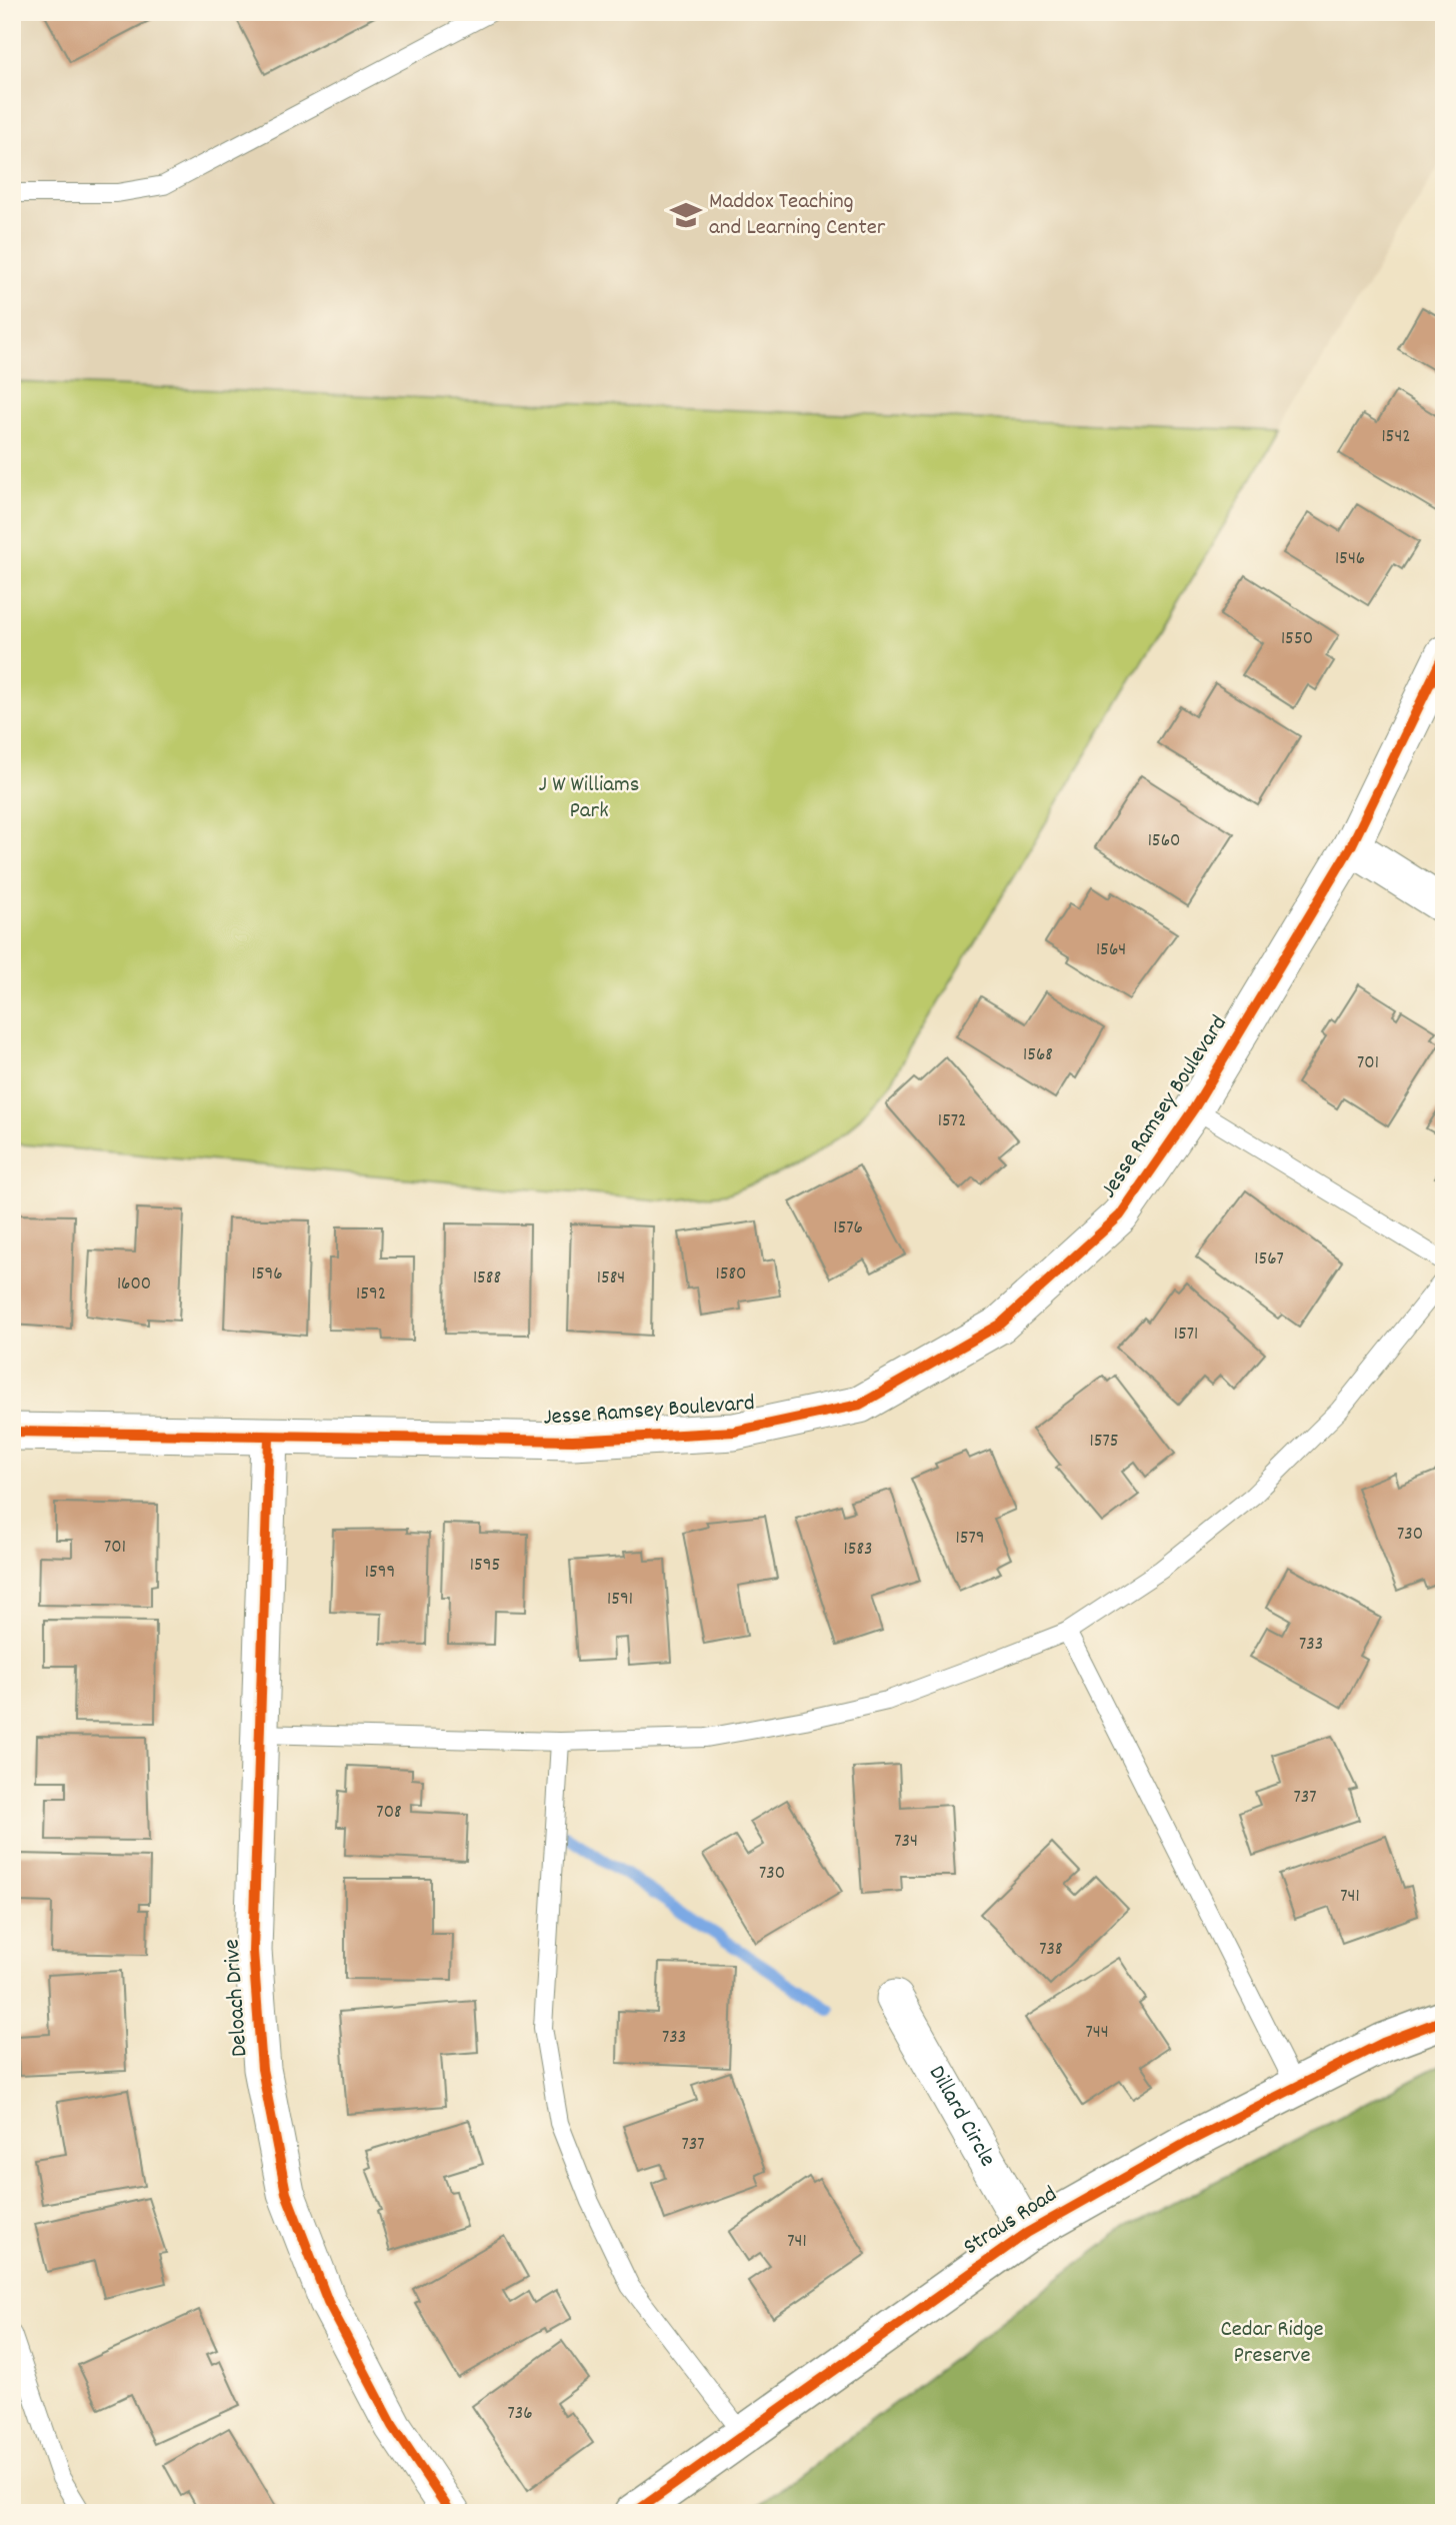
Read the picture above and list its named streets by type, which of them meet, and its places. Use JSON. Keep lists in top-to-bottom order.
{
  "streets": {
    "street": [
      "Jesse Ramsey Boulevard",
      "Deloach Drive",
      "Dillard Circle",
      "Straus Road"
    ]
  },
  "crossings": [
    ["Jesse Ramsey Boulevard", "Deloach Drive"],
    ["Dillard Circle", "Straus Road"]
  ],
  "parks": ["J W Williams Park", "Cedar Ridge Preserve"],
  "places": {
    "school or university": ["Maddox Teaching and Learning Center"]
  },
  "house_numbers": [
    "1542",
    "1546",
    "1550",
    "1560",
    "1564",
    "1568",
    "701",
    "1572",
    "1576",
    "1567",
    "1596",
    "1580",
    "1588",
    "1584",
    "1600",
    "1592",
    "1571",
    "1575",
    "730",
    "1579",
    "701",
    "1583",
    "1595",
    "1599",
    "1591",
    "733",
    "737",
    "708",
    "734",
    "730",
    "741",
    "738",
    "744",
    "733",
    "737",
    "741",
    "736"
  ]
}
